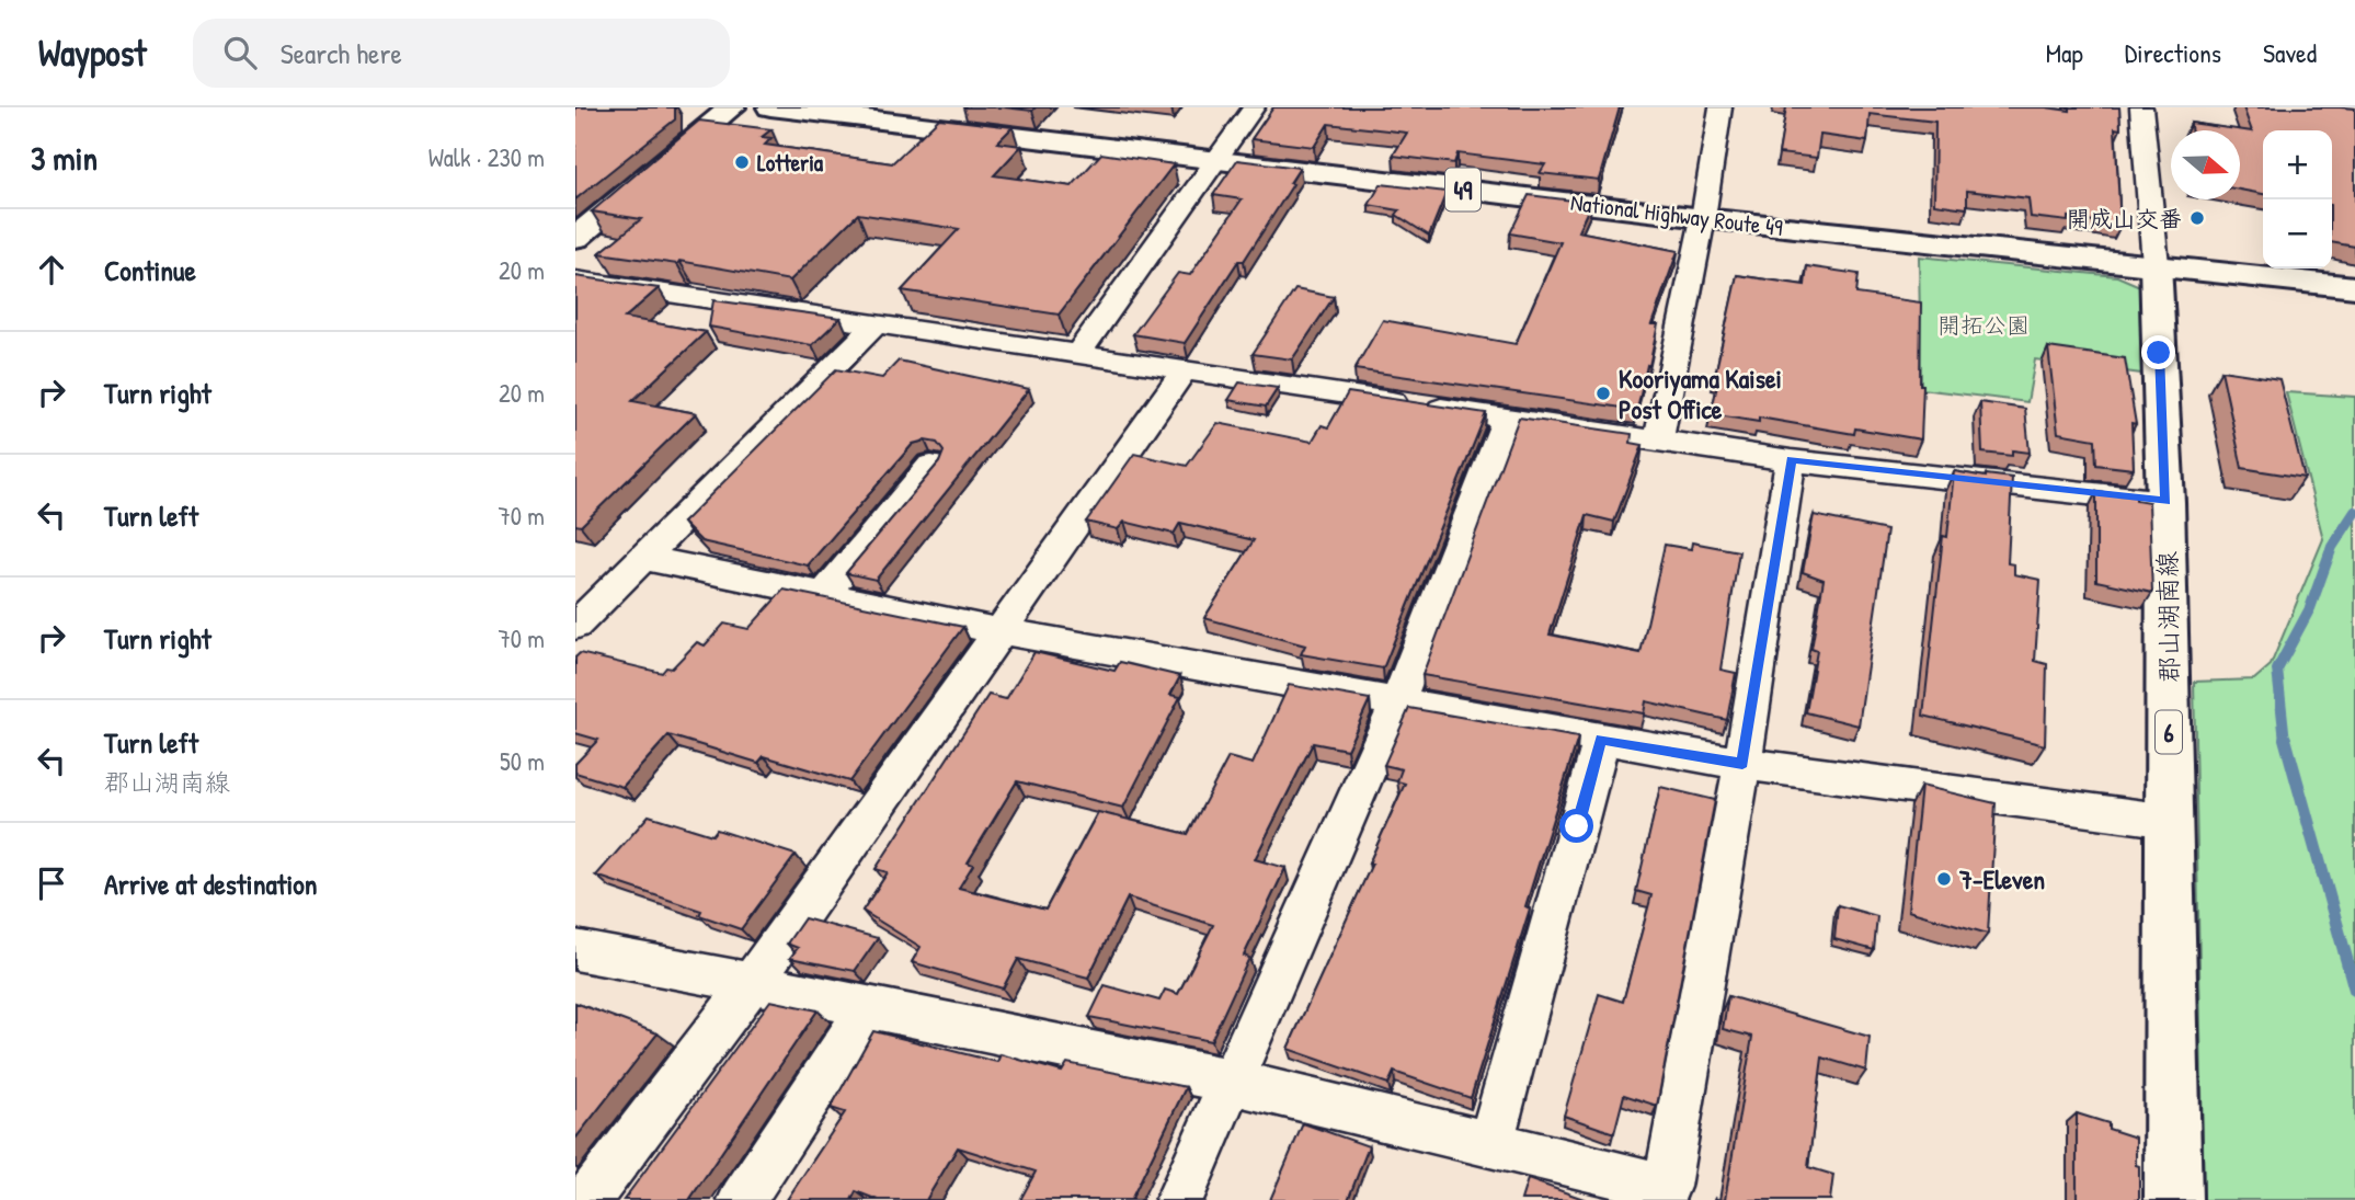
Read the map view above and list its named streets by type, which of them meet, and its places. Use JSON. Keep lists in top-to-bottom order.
{
  "streets": {
    "main road": [
      "49",
      "National Highway Route 49",
      "郡山湖南線",
      "6"
    ]
  },
  "crossings": [
    ["National Highway Route 49", "郡山湖南線"]
  ],
  "parks": ["開拓公園"],
  "places": [
    "Lotteria",
    "開成山交番",
    "Kooriyama Kaisei Post Office",
    "7-Eleven"
  ],
  "north": "right",
  "page": {
    "header": "Waypost",
    "search": "Search here",
    "nav": ["Map", "Directions", "Saved"],
    "heading": ["3 min", "Walk · 230 m"],
    "map_buttons": ["+", "−"],
    "list": [
      ["Continue", "20 m"],
      ["Turn right", "20 m"],
      ["Turn left", "70 m"],
      ["Turn right", "70 m"],
      ["Turn left", "郡山湖南線", "50 m"],
      "Arrive at destination"
    ]
  }
}
